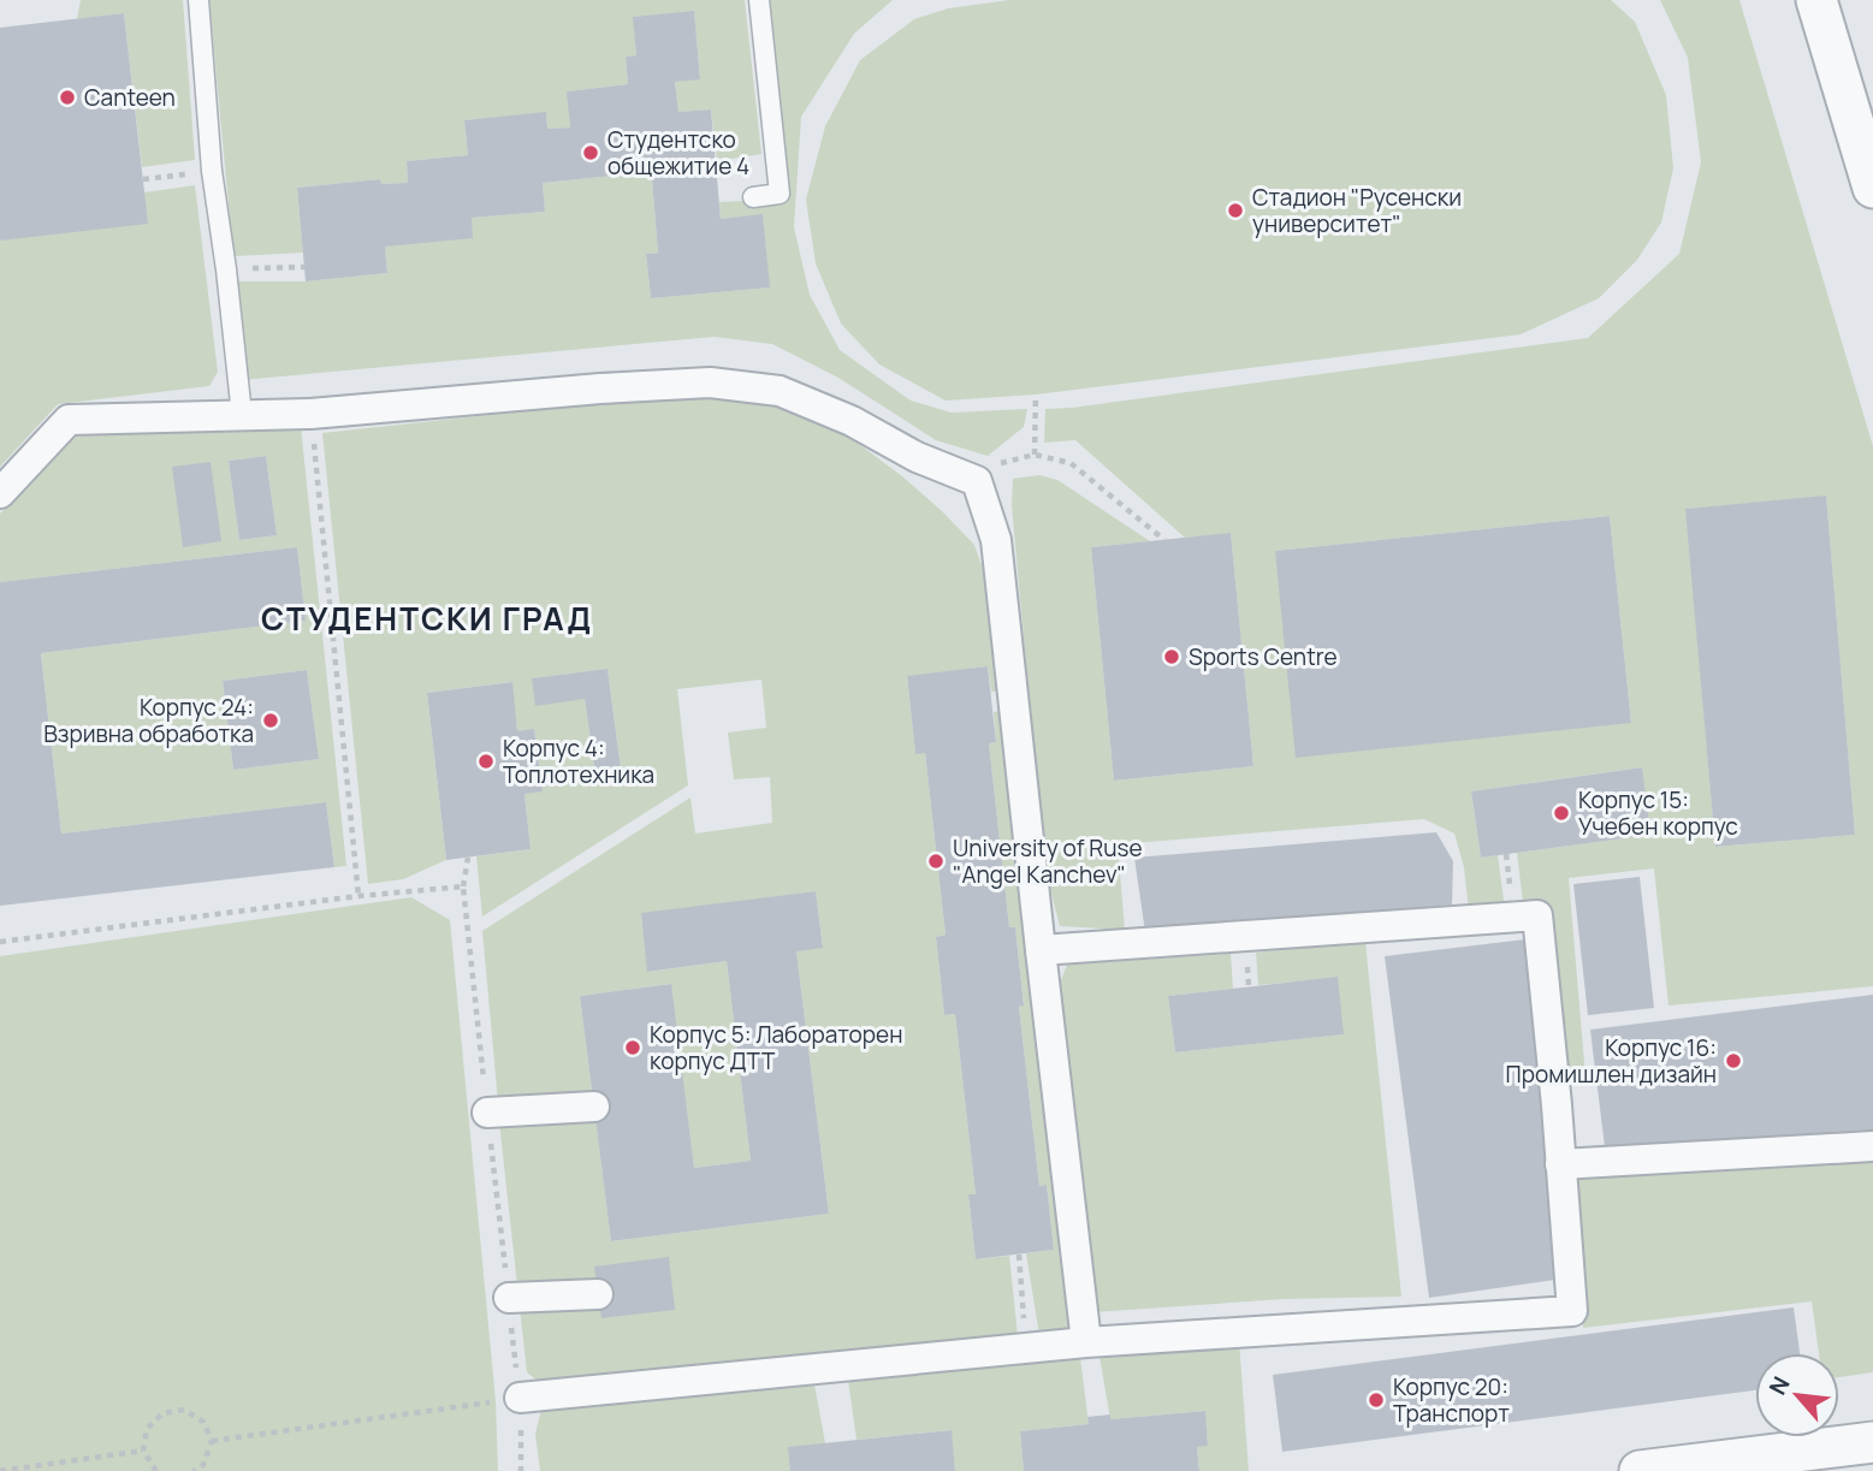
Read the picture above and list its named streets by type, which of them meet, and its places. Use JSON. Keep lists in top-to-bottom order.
{
  "districts": ["СТУДЕНТСКИ ГРАД"],
  "places": [
    "Canteen",
    "Студентско общежитие 4",
    "Стадион \"Русенски университет\"",
    "Sports Centre",
    "Корпус 24: Взривна обработка",
    "Корпус 4: Топлотехника",
    "Корпус 15: Учебен корпус",
    "University of Ruse \"Angel Kanchev\"",
    "Корпус 5: Лабораторен корпус ДТТ",
    "Корпус 16: Промишлен дизайн",
    "Корпус 20: Транспорт"
  ],
  "north": "top left"
}
